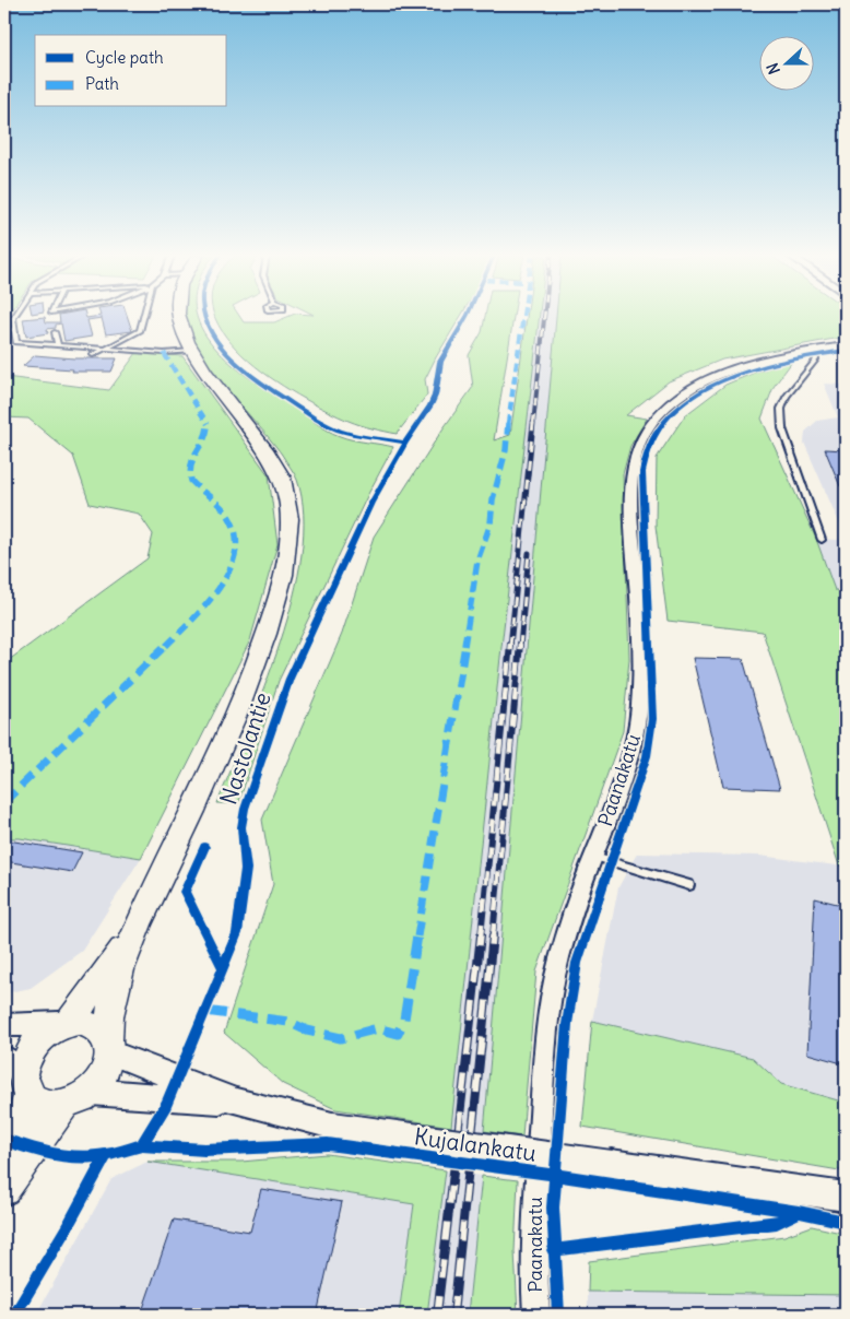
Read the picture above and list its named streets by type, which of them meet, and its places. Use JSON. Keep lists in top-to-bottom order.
{
  "streets": {
    "main road": ["Nastolantie"],
    "street": ["Paanakatu", "Kujalankatu"]
  },
  "crossings": [
    ["Nastolantie", "Kujalankatu"]
  ],
  "legend": ["Cycle path", "Path"],
  "north": "left"
}
